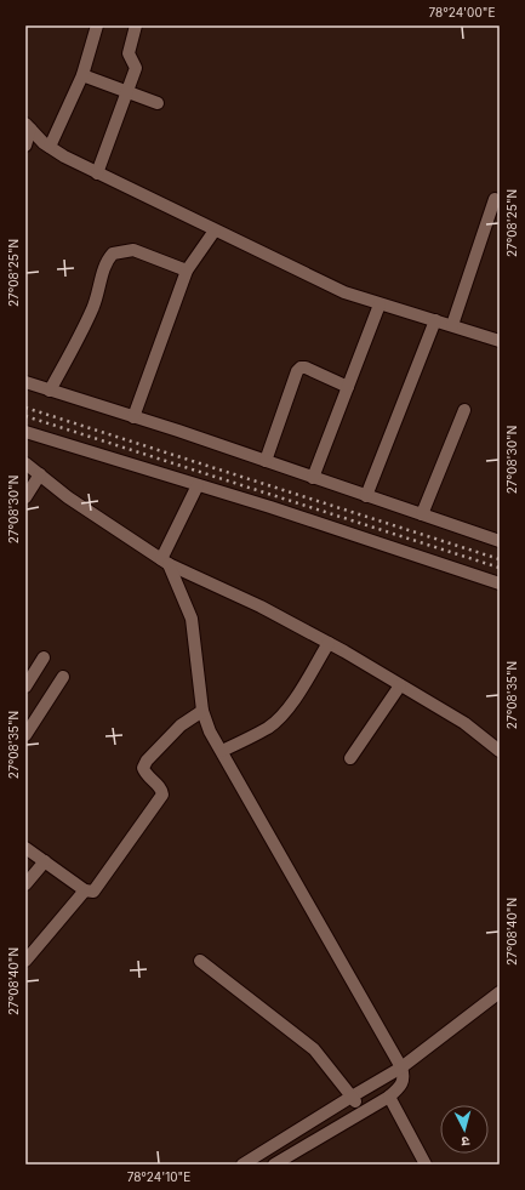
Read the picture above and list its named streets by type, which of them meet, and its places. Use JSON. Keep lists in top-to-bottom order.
{
  "north": "bottom",
  "coordinates": [
    "78°24'00\"E",
    "27°08'25\"N",
    "27°08'30\"N",
    "27°08'35\"N",
    "27°08'40\"N",
    "78°24'10\"E"
  ]
}
